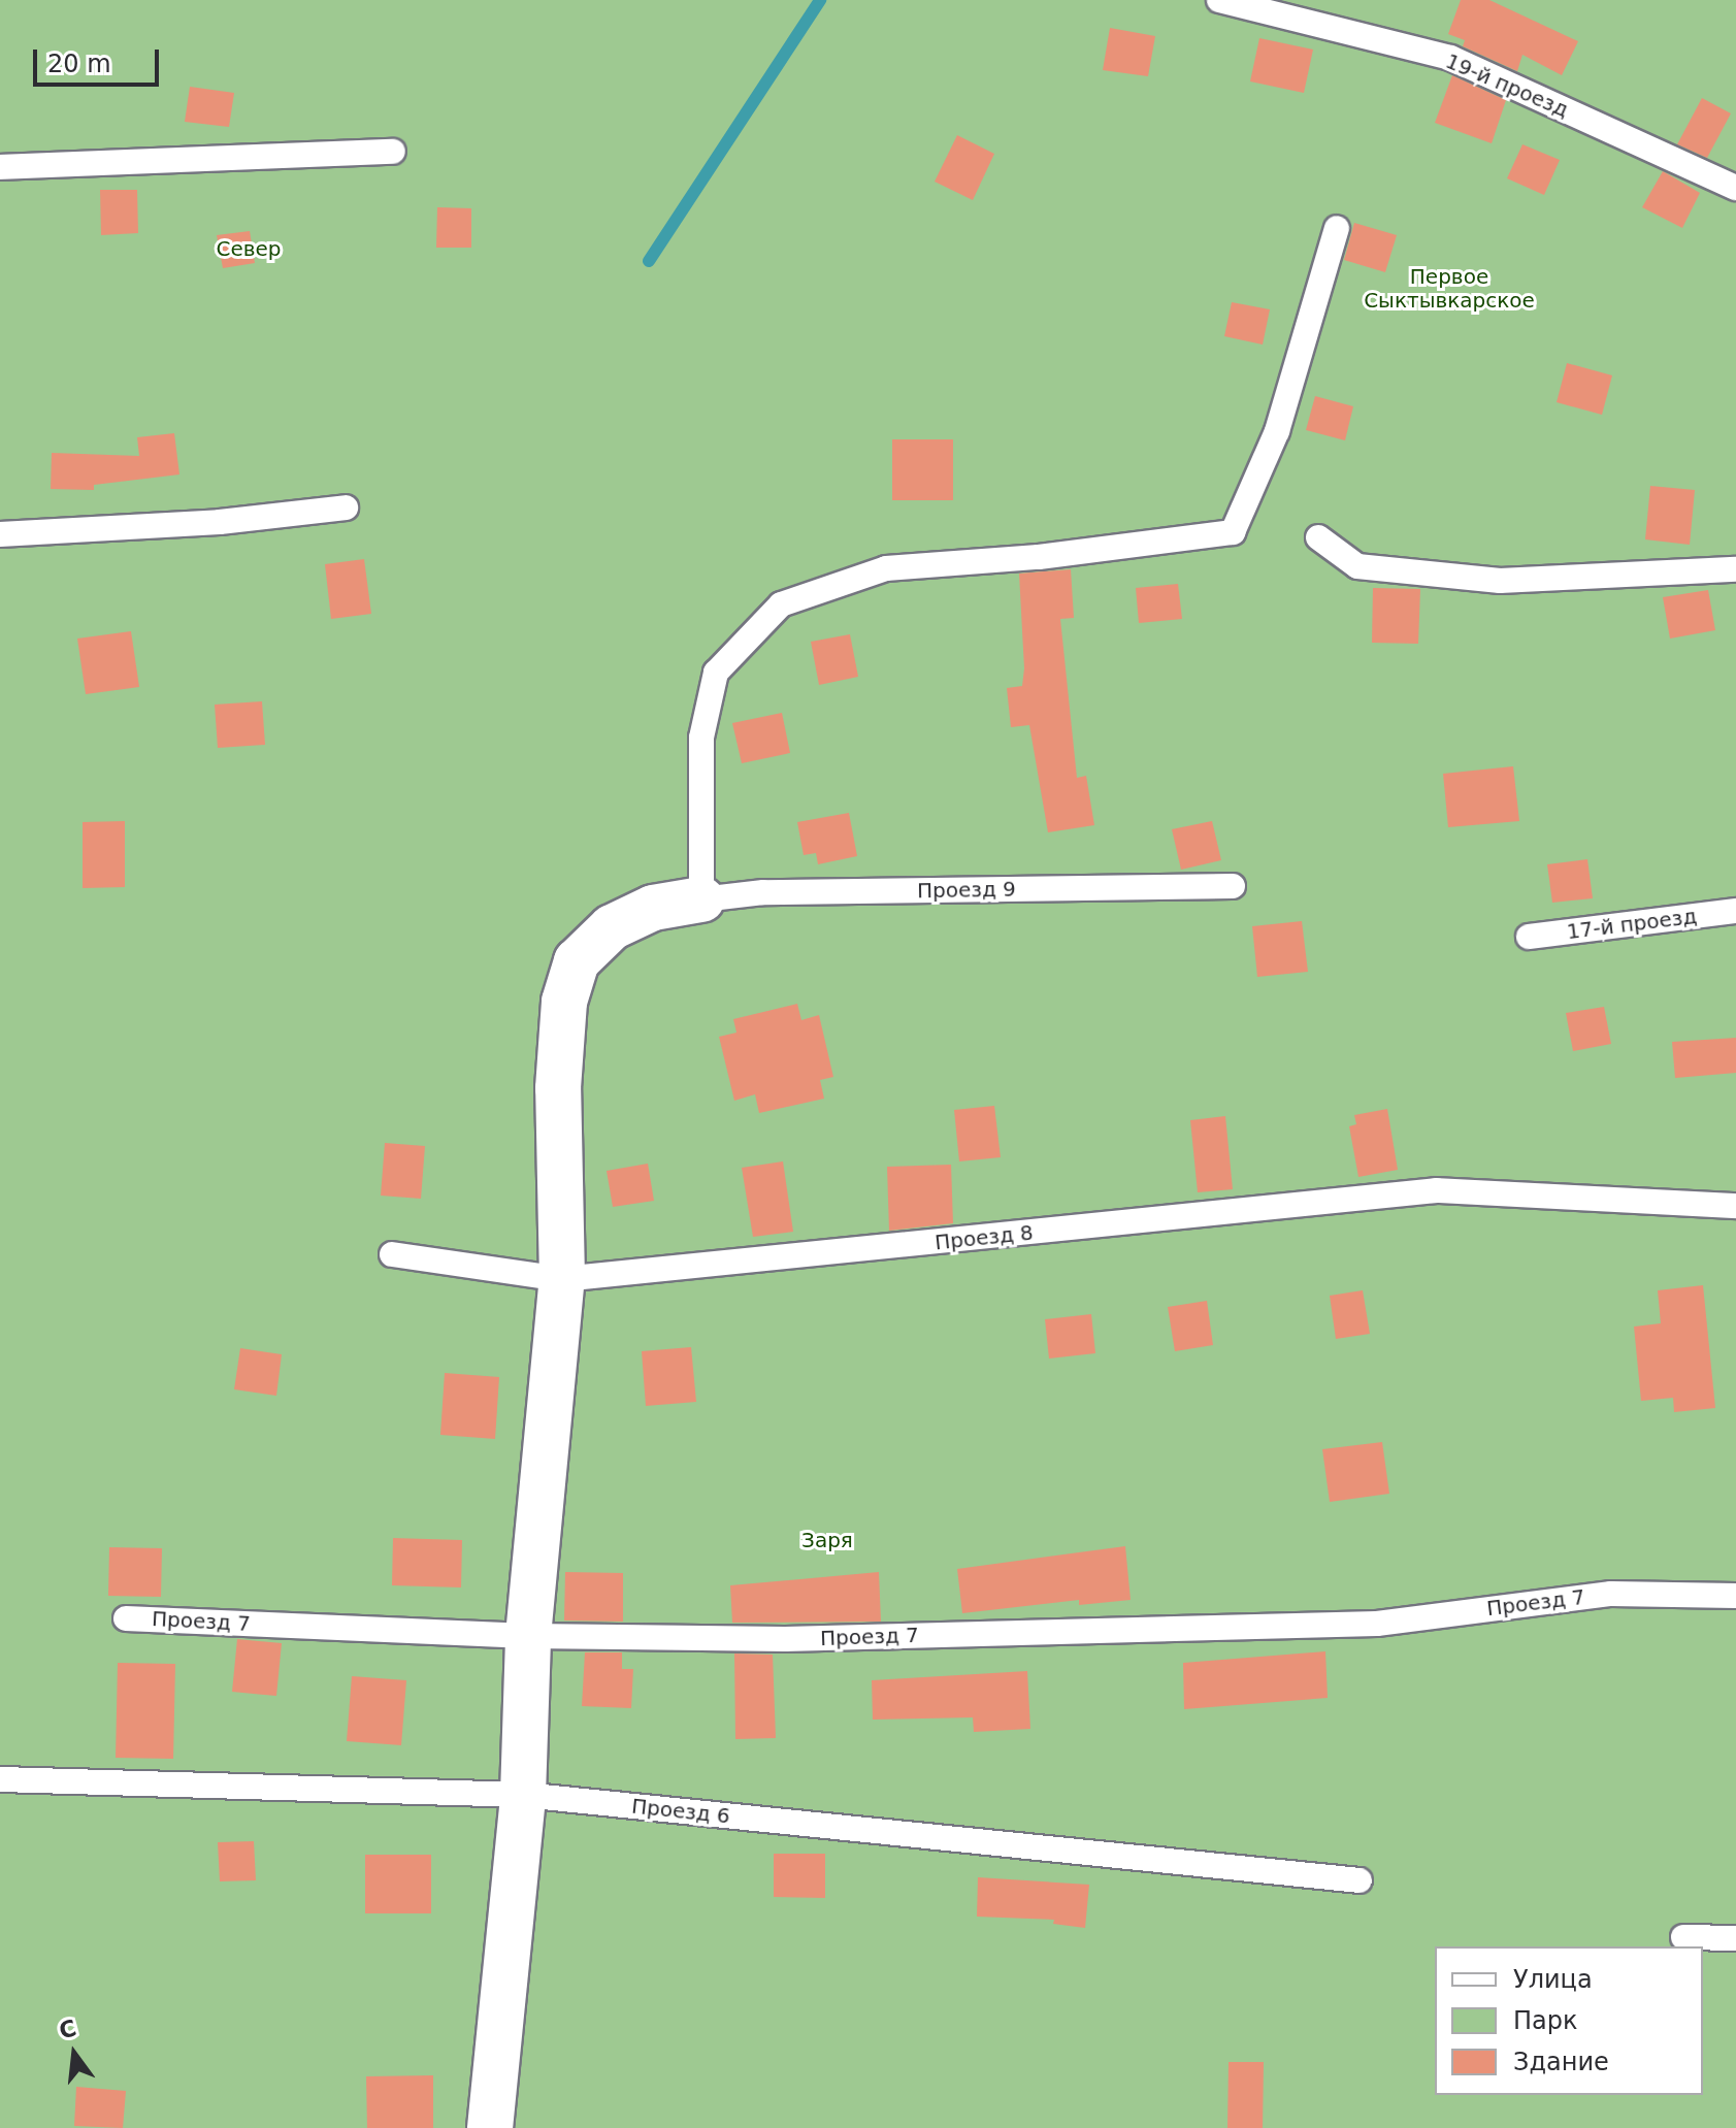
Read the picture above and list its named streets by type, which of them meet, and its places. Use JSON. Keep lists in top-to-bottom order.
{
  "streets": {
    "lane": [
      "19-й проезд",
      "Проезд 9",
      "17-й проезд",
      "Проезд 8",
      "Проезд 7",
      "Проезд 6"
    ]
  },
  "parks": ["Север", "Первое Сыктывкарское", "Заря"],
  "legend": ["Улица", "Парк", "Здание"],
  "scale_bar": "20 m",
  "north": "top"
}
